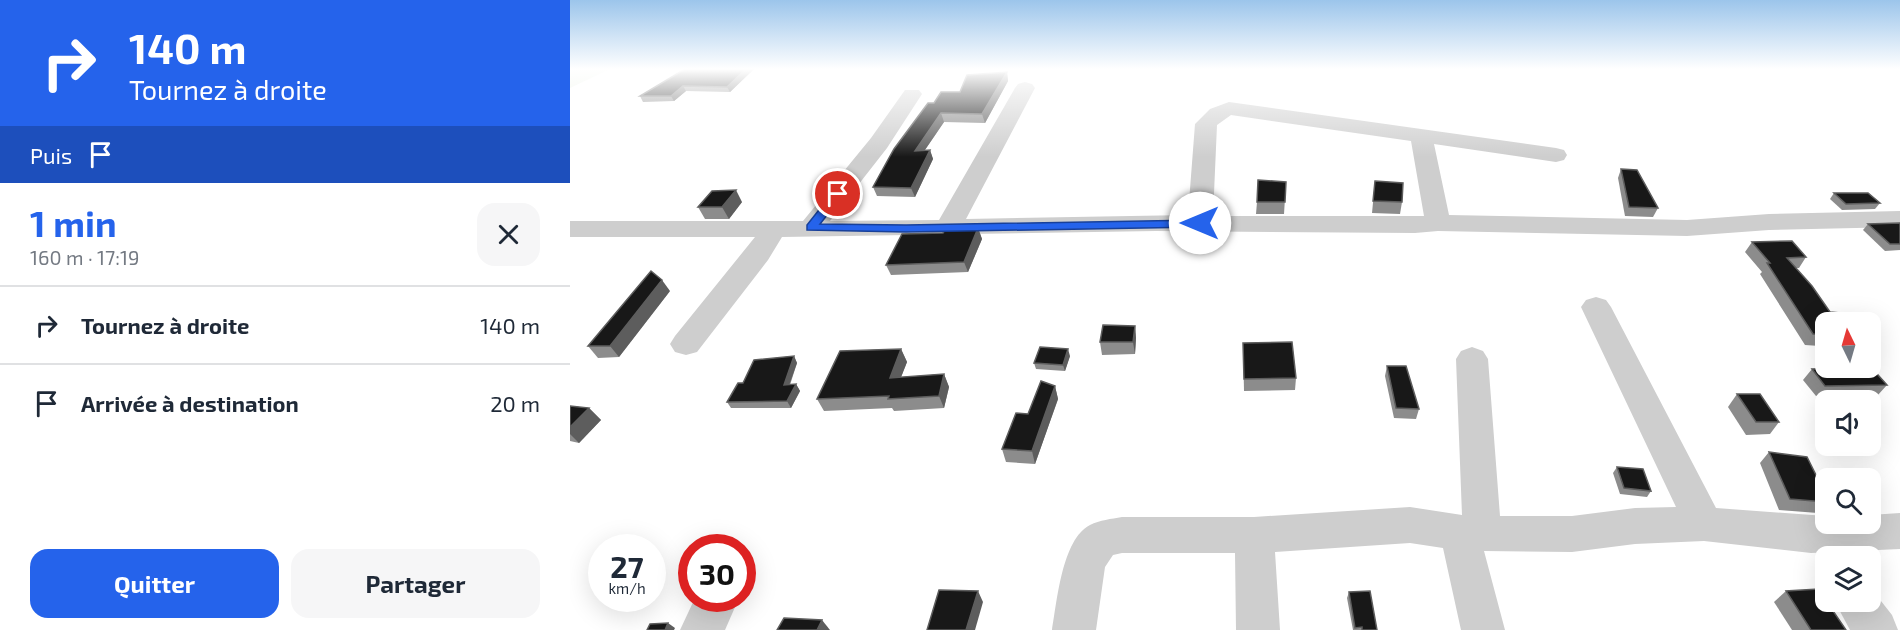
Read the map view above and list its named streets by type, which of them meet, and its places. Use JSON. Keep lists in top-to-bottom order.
{
  "north": "top",
  "page": {
    "turn": ["140 m", "Tournez à droite"],
    "then": "Puis",
    "heading": ["1 min", "160 m · 17:19"],
    "list": [
      {
        "name": "Tournez à droite",
        "value": "140 m"
      },
      {
        "name": "Arrivée à destination",
        "value": "20 m"
      }
    ],
    "speed": "27 km/h",
    "limit": "30",
    "buttons": ["Quitter", "Partager"]
  }
}
